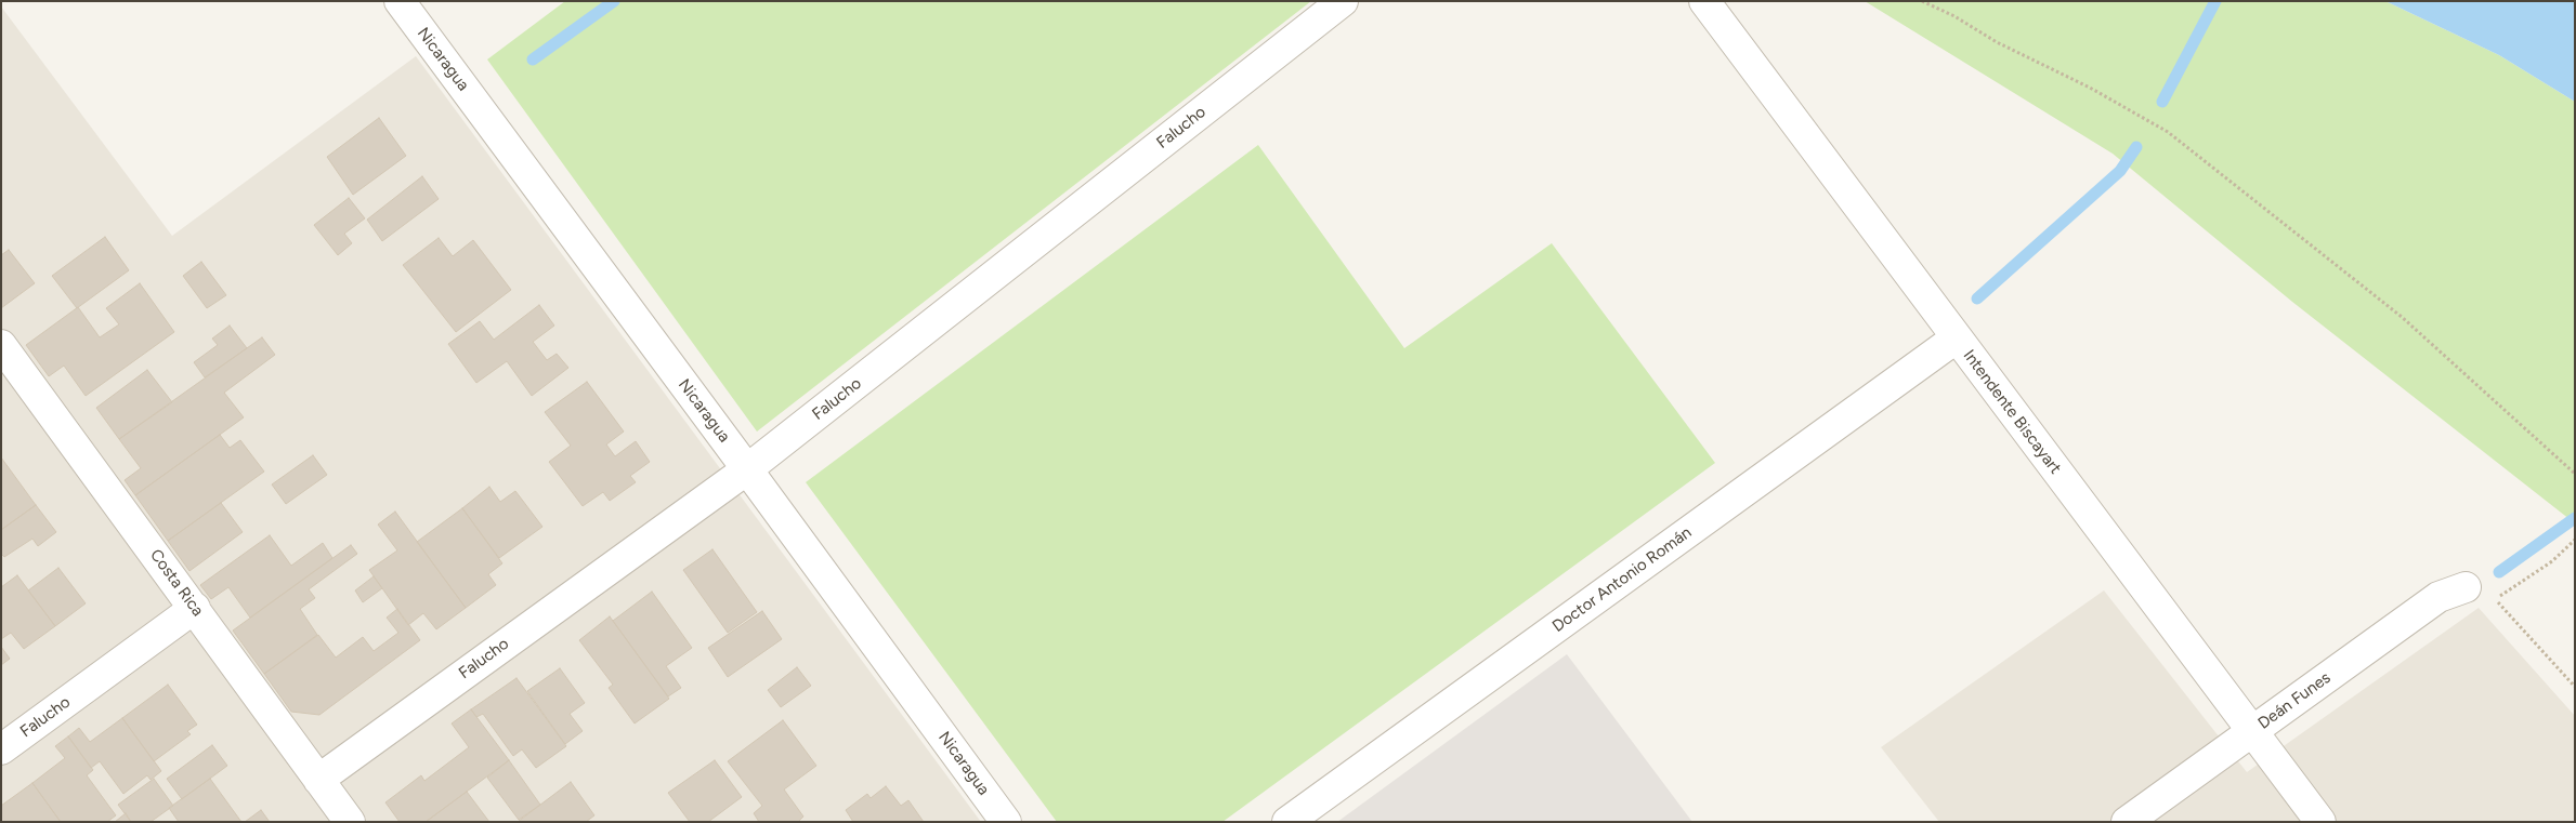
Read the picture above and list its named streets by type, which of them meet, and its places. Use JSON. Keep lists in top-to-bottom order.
{
  "streets": {
    "street": [
      "Nicaragua",
      "Falucho",
      "Intendente Biscayart",
      "Doctor Antonio Román",
      "Costa Rica",
      "Deán Funes"
    ]
  },
  "crossings": [
    ["Nicaragua", "Falucho"],
    ["Falucho", "Costa Rica"],
    ["Intendente Biscayart", "Doctor Antonio Román"],
    ["Intendente Biscayart", "Deán Funes"]
  ]
}
